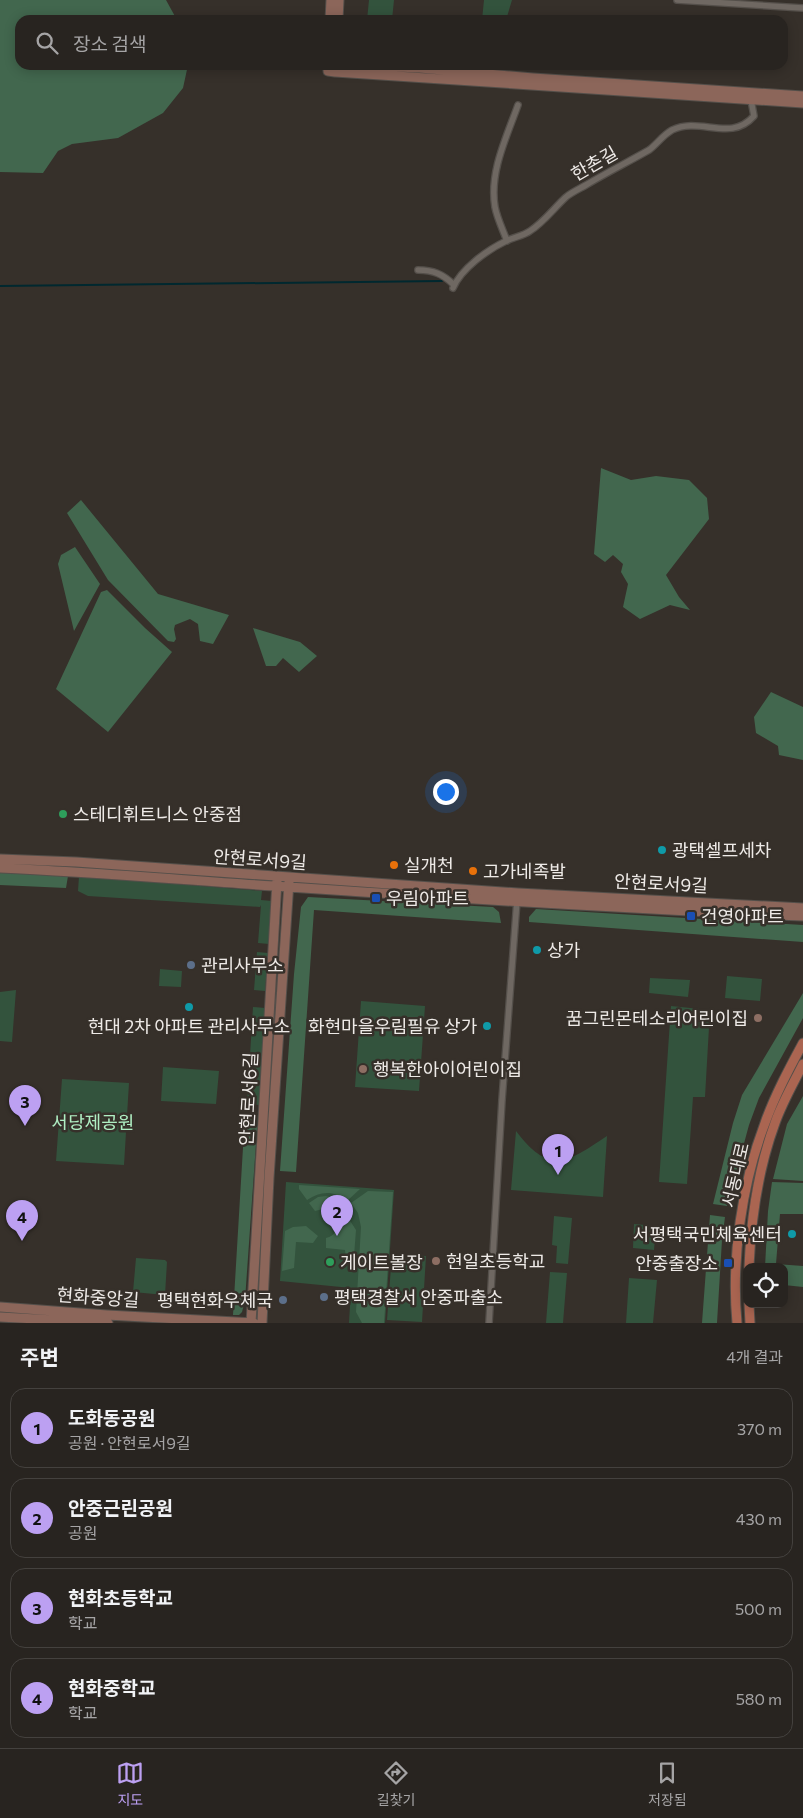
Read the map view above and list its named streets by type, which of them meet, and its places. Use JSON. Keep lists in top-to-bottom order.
{
  "streets": {
    "main road": ["서동대로"],
    "street": [
      "한촌길",
      "안현로서9길",
      "안현로서6길",
      "현화중앙길"
    ]
  },
  "crossings": [
    ["안현로서9길", "안현로서6길"],
    ["안현로서6길", "현화중앙길"]
  ],
  "parks": ["서당제공원"],
  "places": {
    "other": [
      "스테디휘트니스 안중점",
      "광택셀프세차",
      "실개천",
      "고가네족발",
      "상가",
      "관리사무소",
      "현대 2차 아파트 관리사무소",
      "꿈그린몬테소리어린이집",
      "화현마을우림필유 상가",
      "행복한아이어린이집",
      "서평택국민체육센터",
      "현일초등학교",
      "게이트볼장",
      "평택경찰서 안중파출소",
      "평택현화우체국"
    ],
    "transit": ["우림아파트", "건영아파트", "안중출장소"]
  },
  "page": {
    "search": "장소 검색",
    "pins": [
      "3",
      "1",
      "2",
      "4"
    ],
    "heading": ["주변", "4개 결과"],
    "list": [
      {
        "mark": "1",
        "name": "도화동공원",
        "note": "공원 · 안현로서9길",
        "value": "370 m"
      },
      {
        "mark": "2",
        "name": "안중근린공원",
        "note": "공원",
        "value": "430 m"
      },
      {
        "mark": "3",
        "name": "현화초등학교",
        "note": "학교",
        "value": "500 m"
      },
      {
        "mark": "4",
        "name": "현화중학교",
        "note": "학교",
        "value": "580 m"
      }
    ],
    "nav": ["지도", "길찾기", "저장됨"]
  }
}
